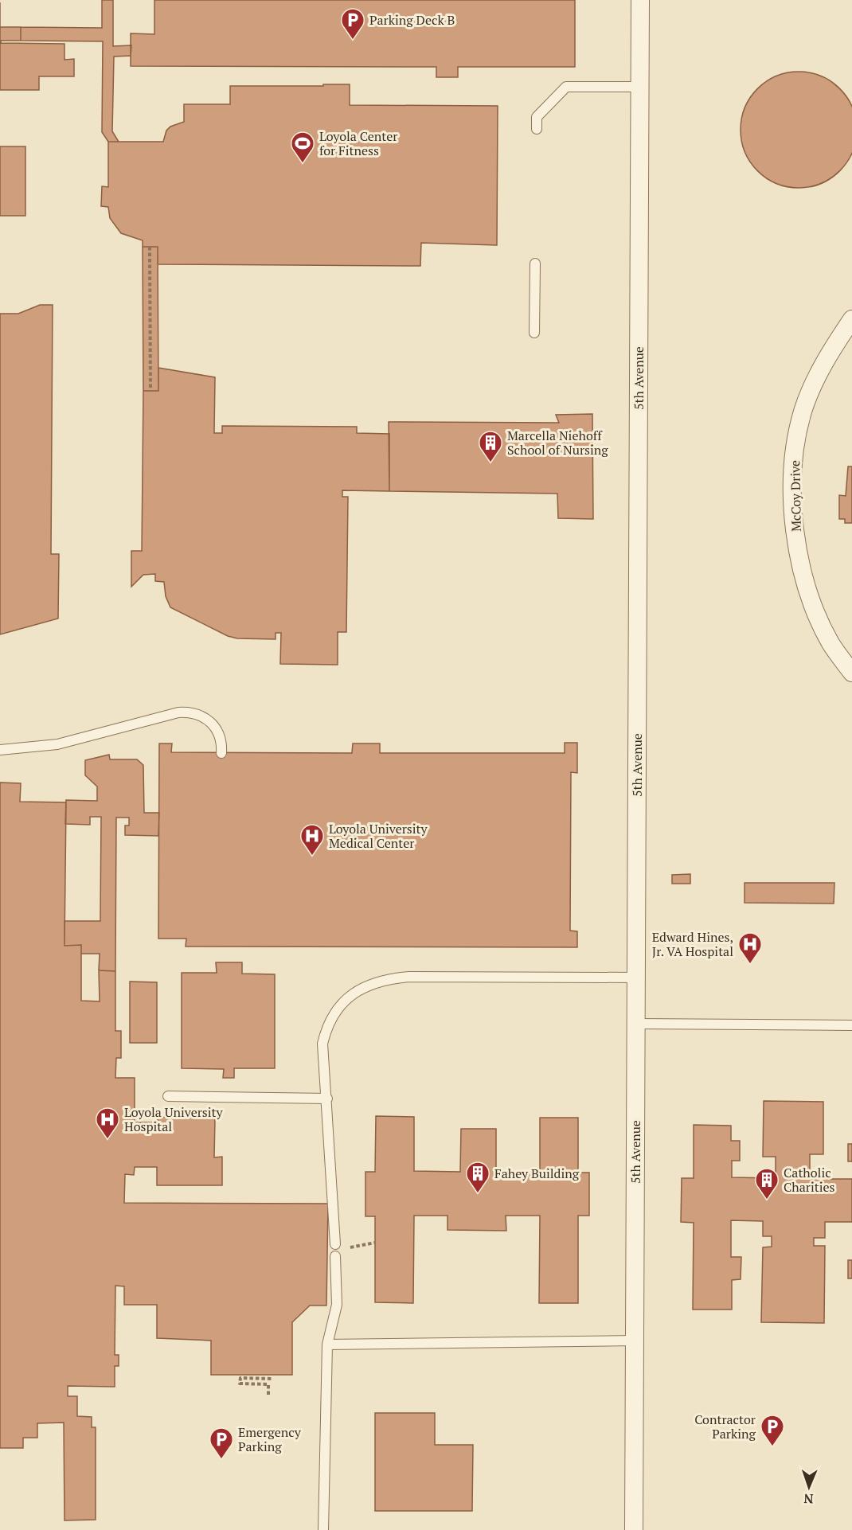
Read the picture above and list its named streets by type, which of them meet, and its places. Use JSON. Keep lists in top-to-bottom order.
{
  "streets": {
    "street": ["5th Avenue", "McCoy Drive"]
  },
  "places": {
    "parking": ["Parking Deck B", "Contractor Parking", "Emergency Parking"],
    "sports": ["Loyola Center for Fitness"],
    "building": ["Marcella Niehoff School of Nursing", "Fahey Building", "Catholic Charities"],
    "hospital": ["Loyola University Medical Center", "Edward Hines, Jr. VA Hospital", "Loyola University Hospital"]
  },
  "north": "bottom"
}
